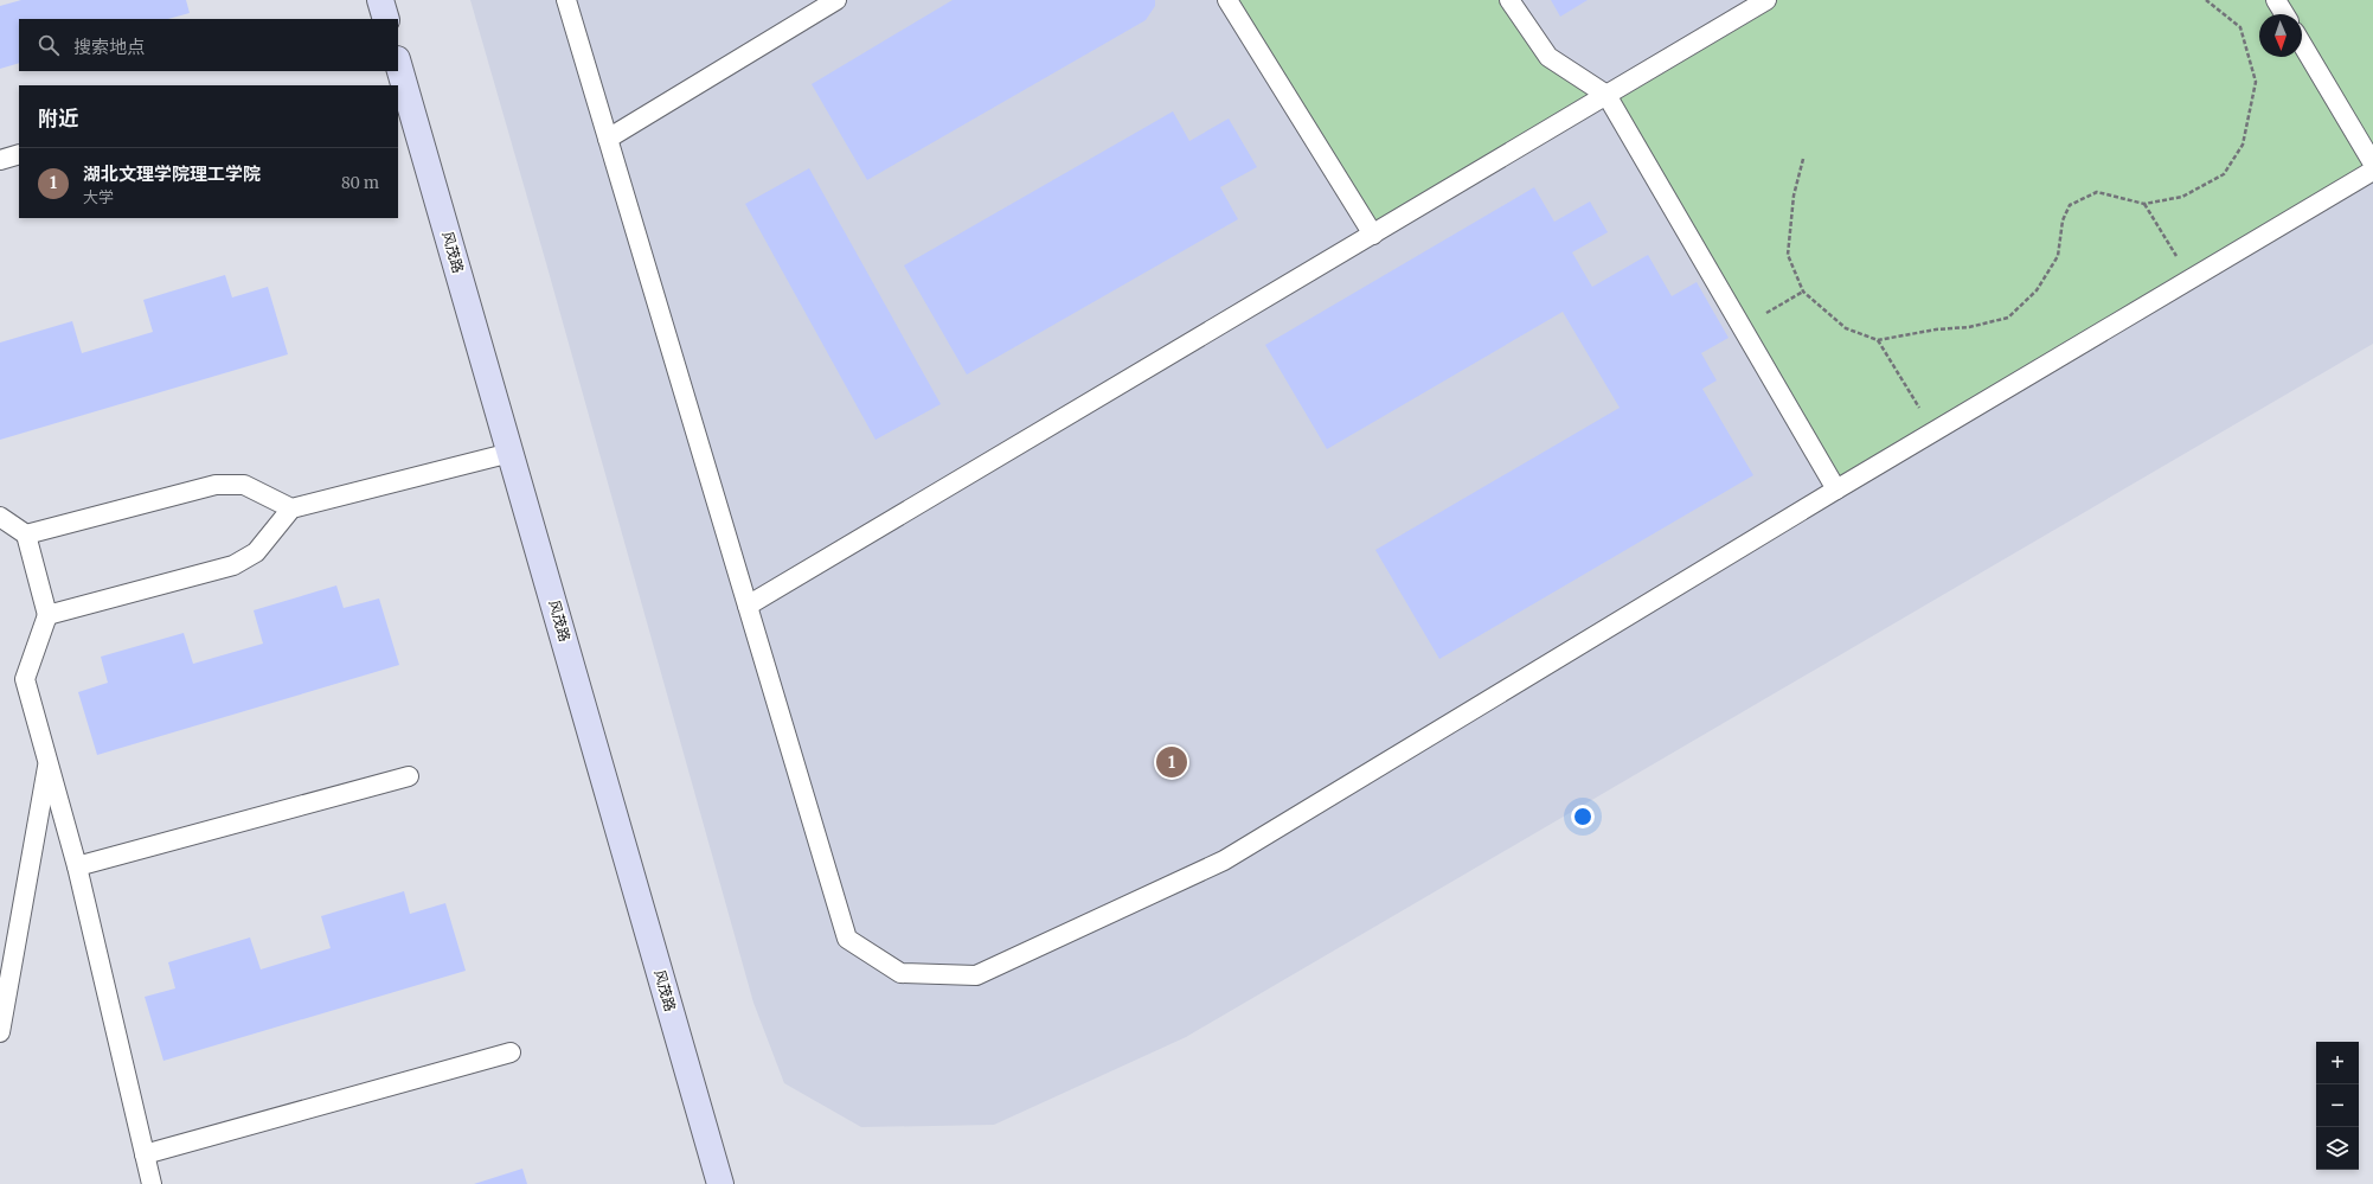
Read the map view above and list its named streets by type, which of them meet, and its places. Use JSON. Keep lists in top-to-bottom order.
{
  "streets": {
    "street": ["风茂路"]
  },
  "north": "bottom",
  "page": {
    "search": "搜索地点",
    "heading": "附近",
    "list": [
      {
        "mark": "1",
        "name": "湖北文理学院理工学院",
        "note": "大学",
        "value": "80 m"
      }
    ],
    "pins": "1",
    "map_buttons": ["+", "−"]
  }
}
